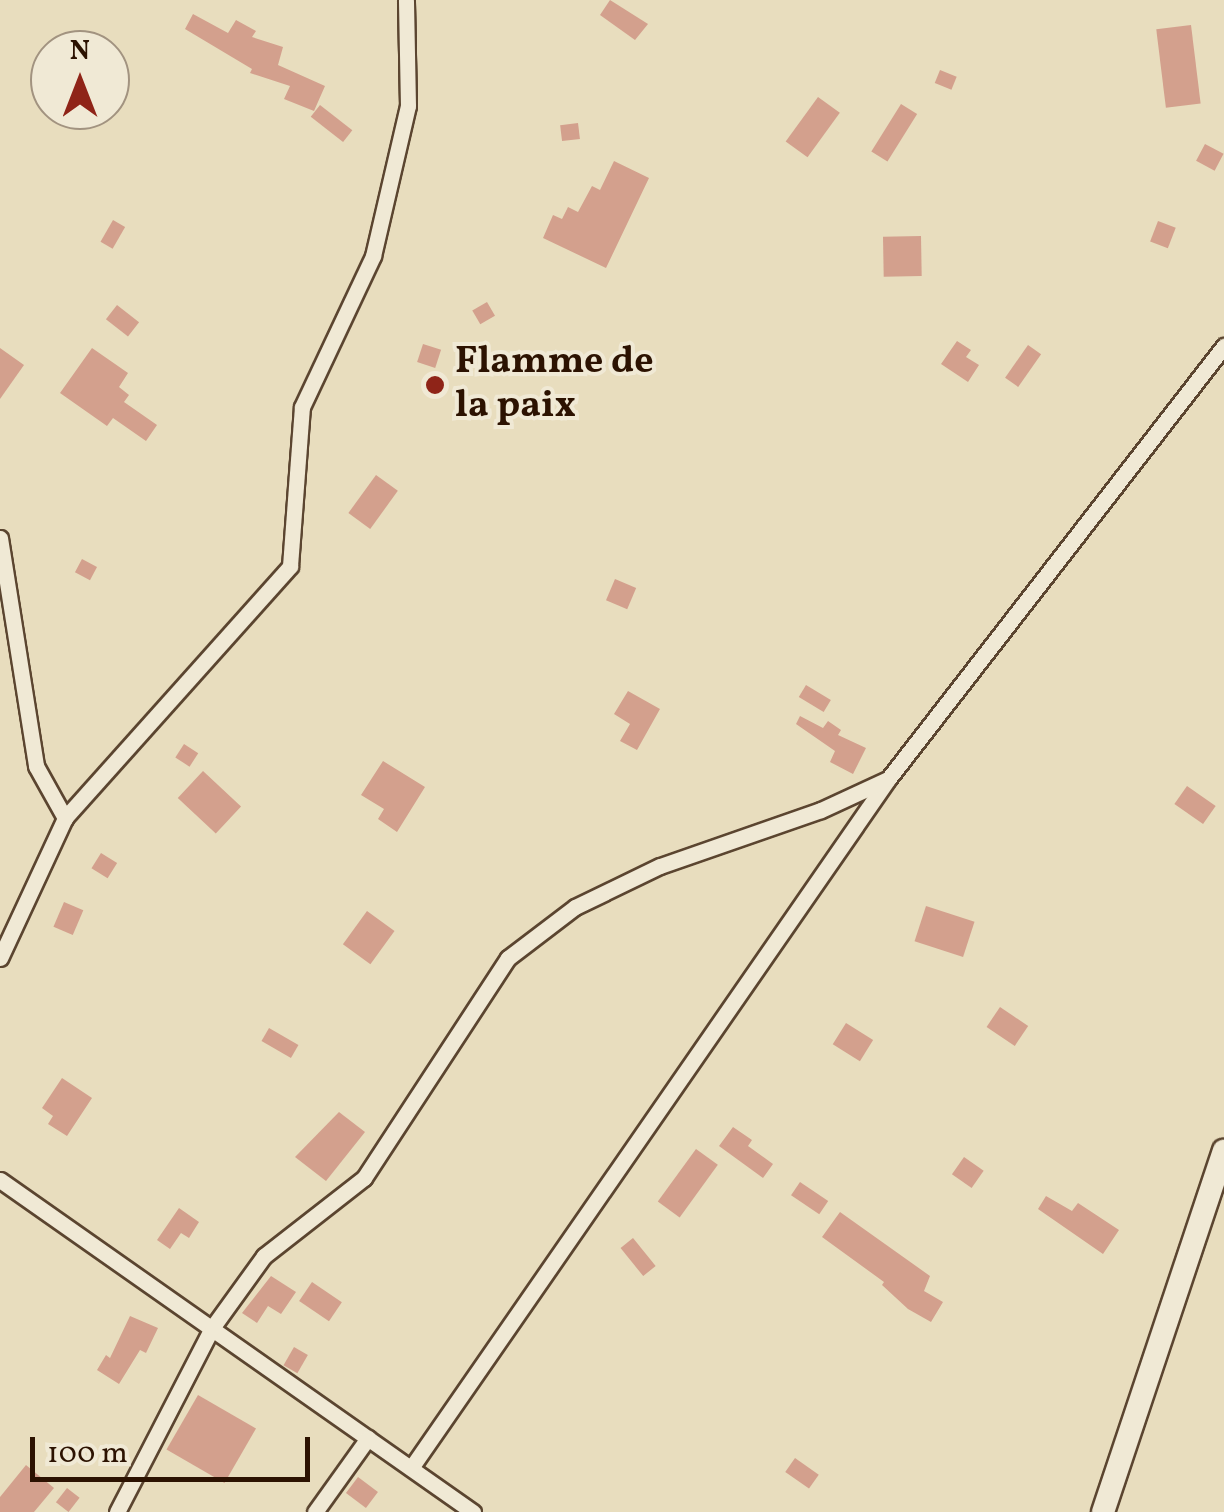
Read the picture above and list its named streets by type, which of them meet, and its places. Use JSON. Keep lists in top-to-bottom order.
{
  "places": ["Flamme de la paix"],
  "scale_bar": "100 m",
  "north": "top"
}
